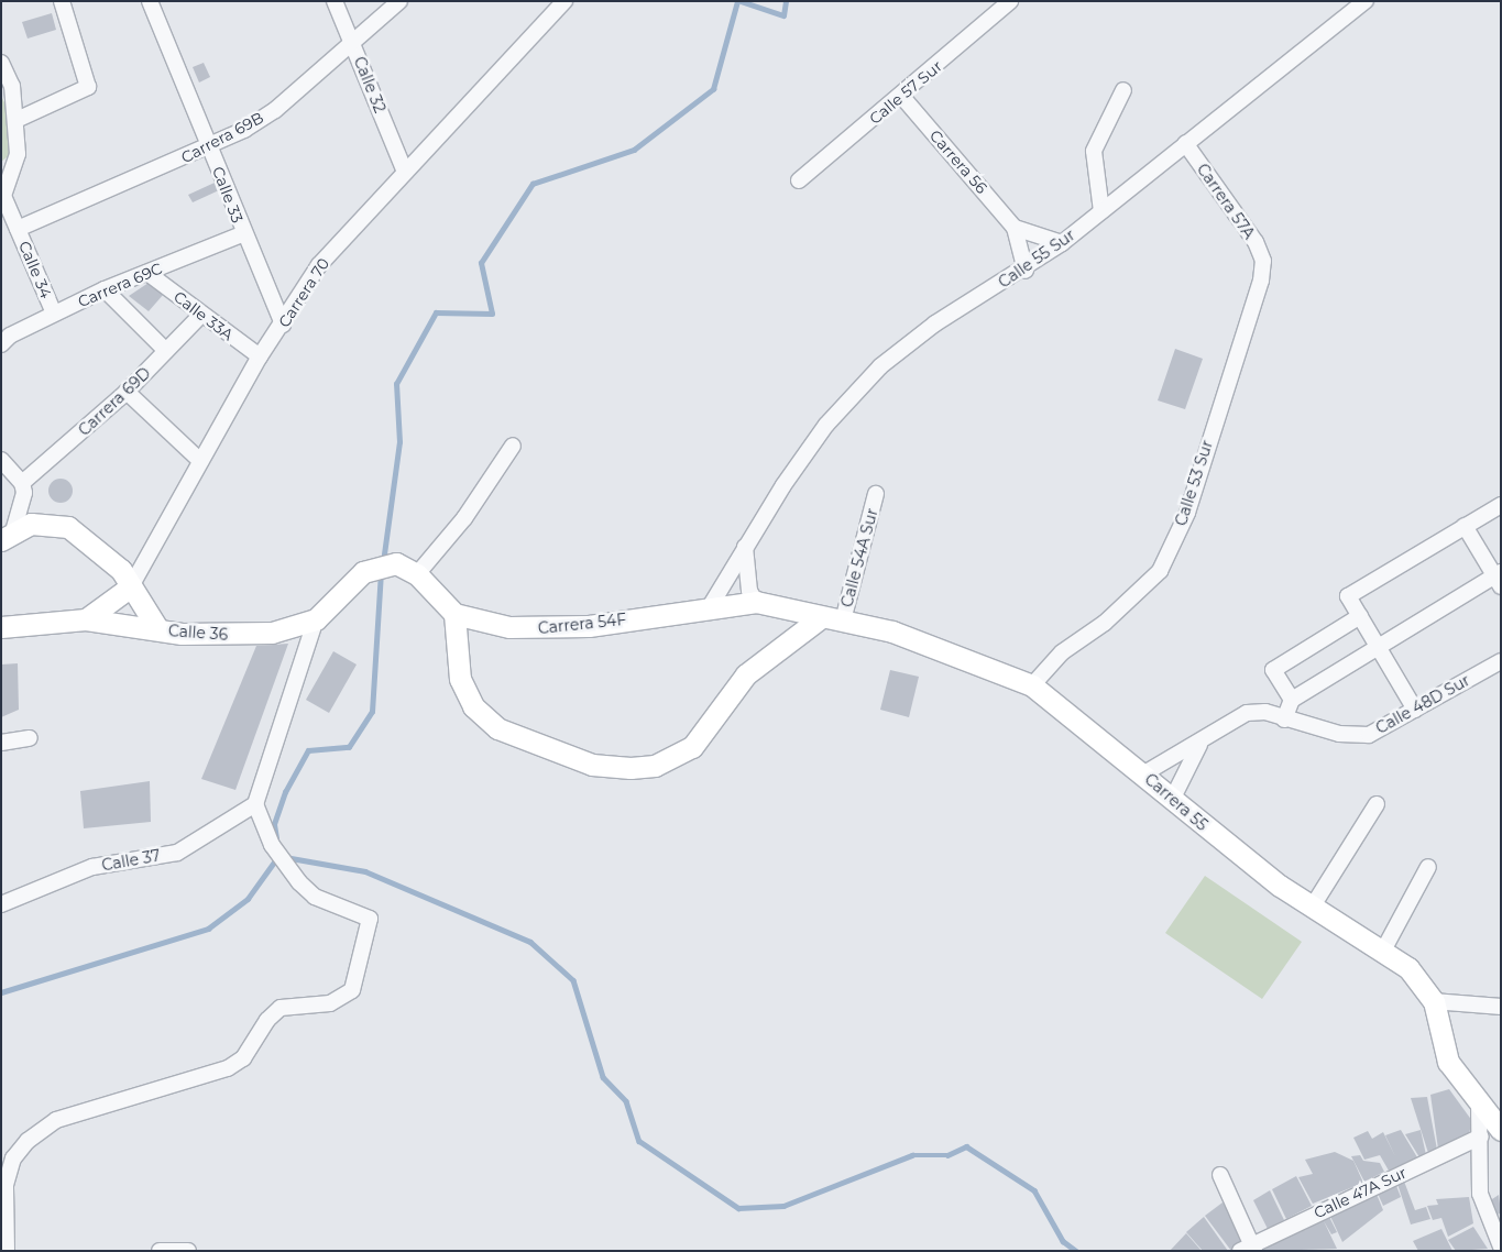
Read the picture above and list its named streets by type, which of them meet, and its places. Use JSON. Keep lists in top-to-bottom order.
{
  "streets": {
    "main road": ["Carrera 54F", "Calle 36", "Carrera 55"],
    "street": [
      "Calle 32",
      "Calle 57 Sur",
      "Carrera 69B",
      "Carrera 56",
      "Calle 33",
      "Carrera 57A",
      "Calle 55 Sur",
      "Calle 34",
      "Carrera 69C",
      "Carrera 70",
      "Calle 33A",
      "Carrera 69D",
      "Calle 53 Sur",
      "Calle 54A Sur",
      "Calle 48D Sur",
      "Calle 37",
      "Calle 47A Sur"
    ]
  },
  "crossings": [
    ["Calle 32", "Carrera 69B"],
    ["Calle 32", "Carrera 70"],
    ["Calle 57 Sur", "Carrera 56"],
    ["Carrera 69B", "Calle 33"],
    ["Carrera 69B", "Calle 34"],
    ["Carrera 56", "Calle 55 Sur"],
    ["Calle 33", "Carrera 69C"],
    ["Calle 33", "Carrera 70"],
    ["Carrera 57A", "Calle 55 Sur"],
    ["Carrera 57A", "Calle 53 Sur"],
    ["Calle 55 Sur", "Carrera 54F"],
    ["Calle 34", "Carrera 69C"],
    ["Carrera 69C", "Calle 33A"],
    ["Carrera 70", "Calle 33A"],
    ["Calle 33A", "Carrera 69D"],
    ["Calle 53 Sur", "Carrera 55"],
    ["Calle 54A Sur", "Carrera 55"],
    ["Carrera 54F", "Carrera 55"]
  ]
}
